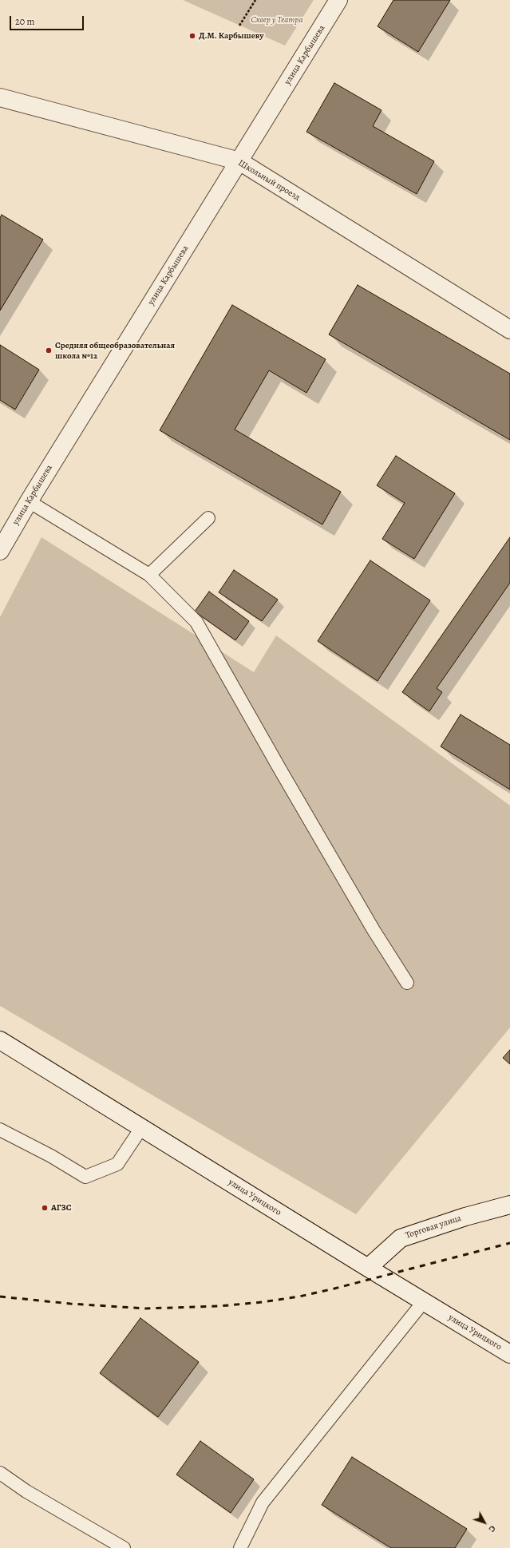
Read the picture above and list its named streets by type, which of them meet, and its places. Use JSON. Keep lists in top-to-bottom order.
{
  "streets": {
    "street": [
      "улица Карбышева",
      "Школьный проезд",
      "улица Урицкого",
      "Торговая улица"
    ]
  },
  "crossings": [
    ["улица Карбышева", "Школьный проезд"],
    ["улица Урицкого", "Торговая улица"]
  ],
  "parks": ["Сквер у Театра"],
  "places": ["Д.М. Карбышеву", "Средняя общеобразовательная школа №12", "АГЗС"],
  "scale_bar": "20 m",
  "north": "bottom right"
}
